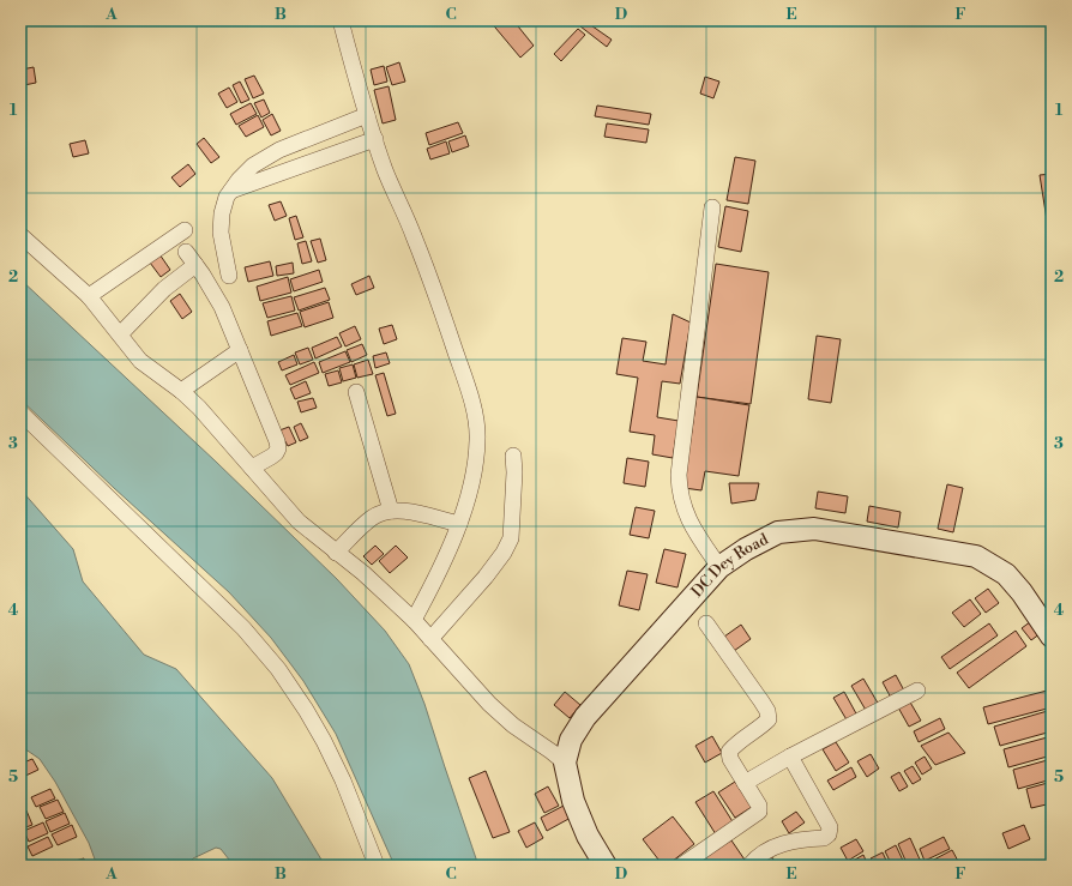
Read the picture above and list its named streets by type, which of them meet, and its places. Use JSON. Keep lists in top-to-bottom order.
{
  "streets": {
    "street": ["DC Dey Road"]
  },
  "grid": {
    "columns": [
      "A",
      "B",
      "C",
      "D",
      "E",
      "F"
    ],
    "rows": [
      "1",
      "2",
      "3",
      "4",
      "5"
    ]
  }
}
